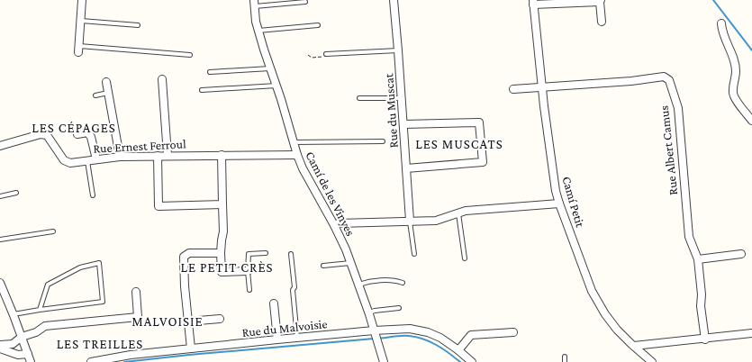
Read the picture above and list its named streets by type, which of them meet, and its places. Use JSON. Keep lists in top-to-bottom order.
{
  "streets": {
    "street": [
      "Rue du Muscat",
      "Rue Ernest Ferroul",
      "Rue Albert Camus",
      "Camí de les Vinyes",
      "Camí Petit",
      "Rue du Malvoisie"
    ]
  },
  "crossings": [
    ["Rue Ernest Ferroul", "Camí de les Vinyes"],
    ["Rue Albert Camus", "Camí Petit"],
    ["Camí de les Vinyes", "Rue du Malvoisie"]
  ],
  "districts": [
    "LES CÉPAGES",
    "LES MUSCATS",
    "LE PETIT CRÈS",
    "MALVOISIE",
    "LES TREILLES"
  ]
}
